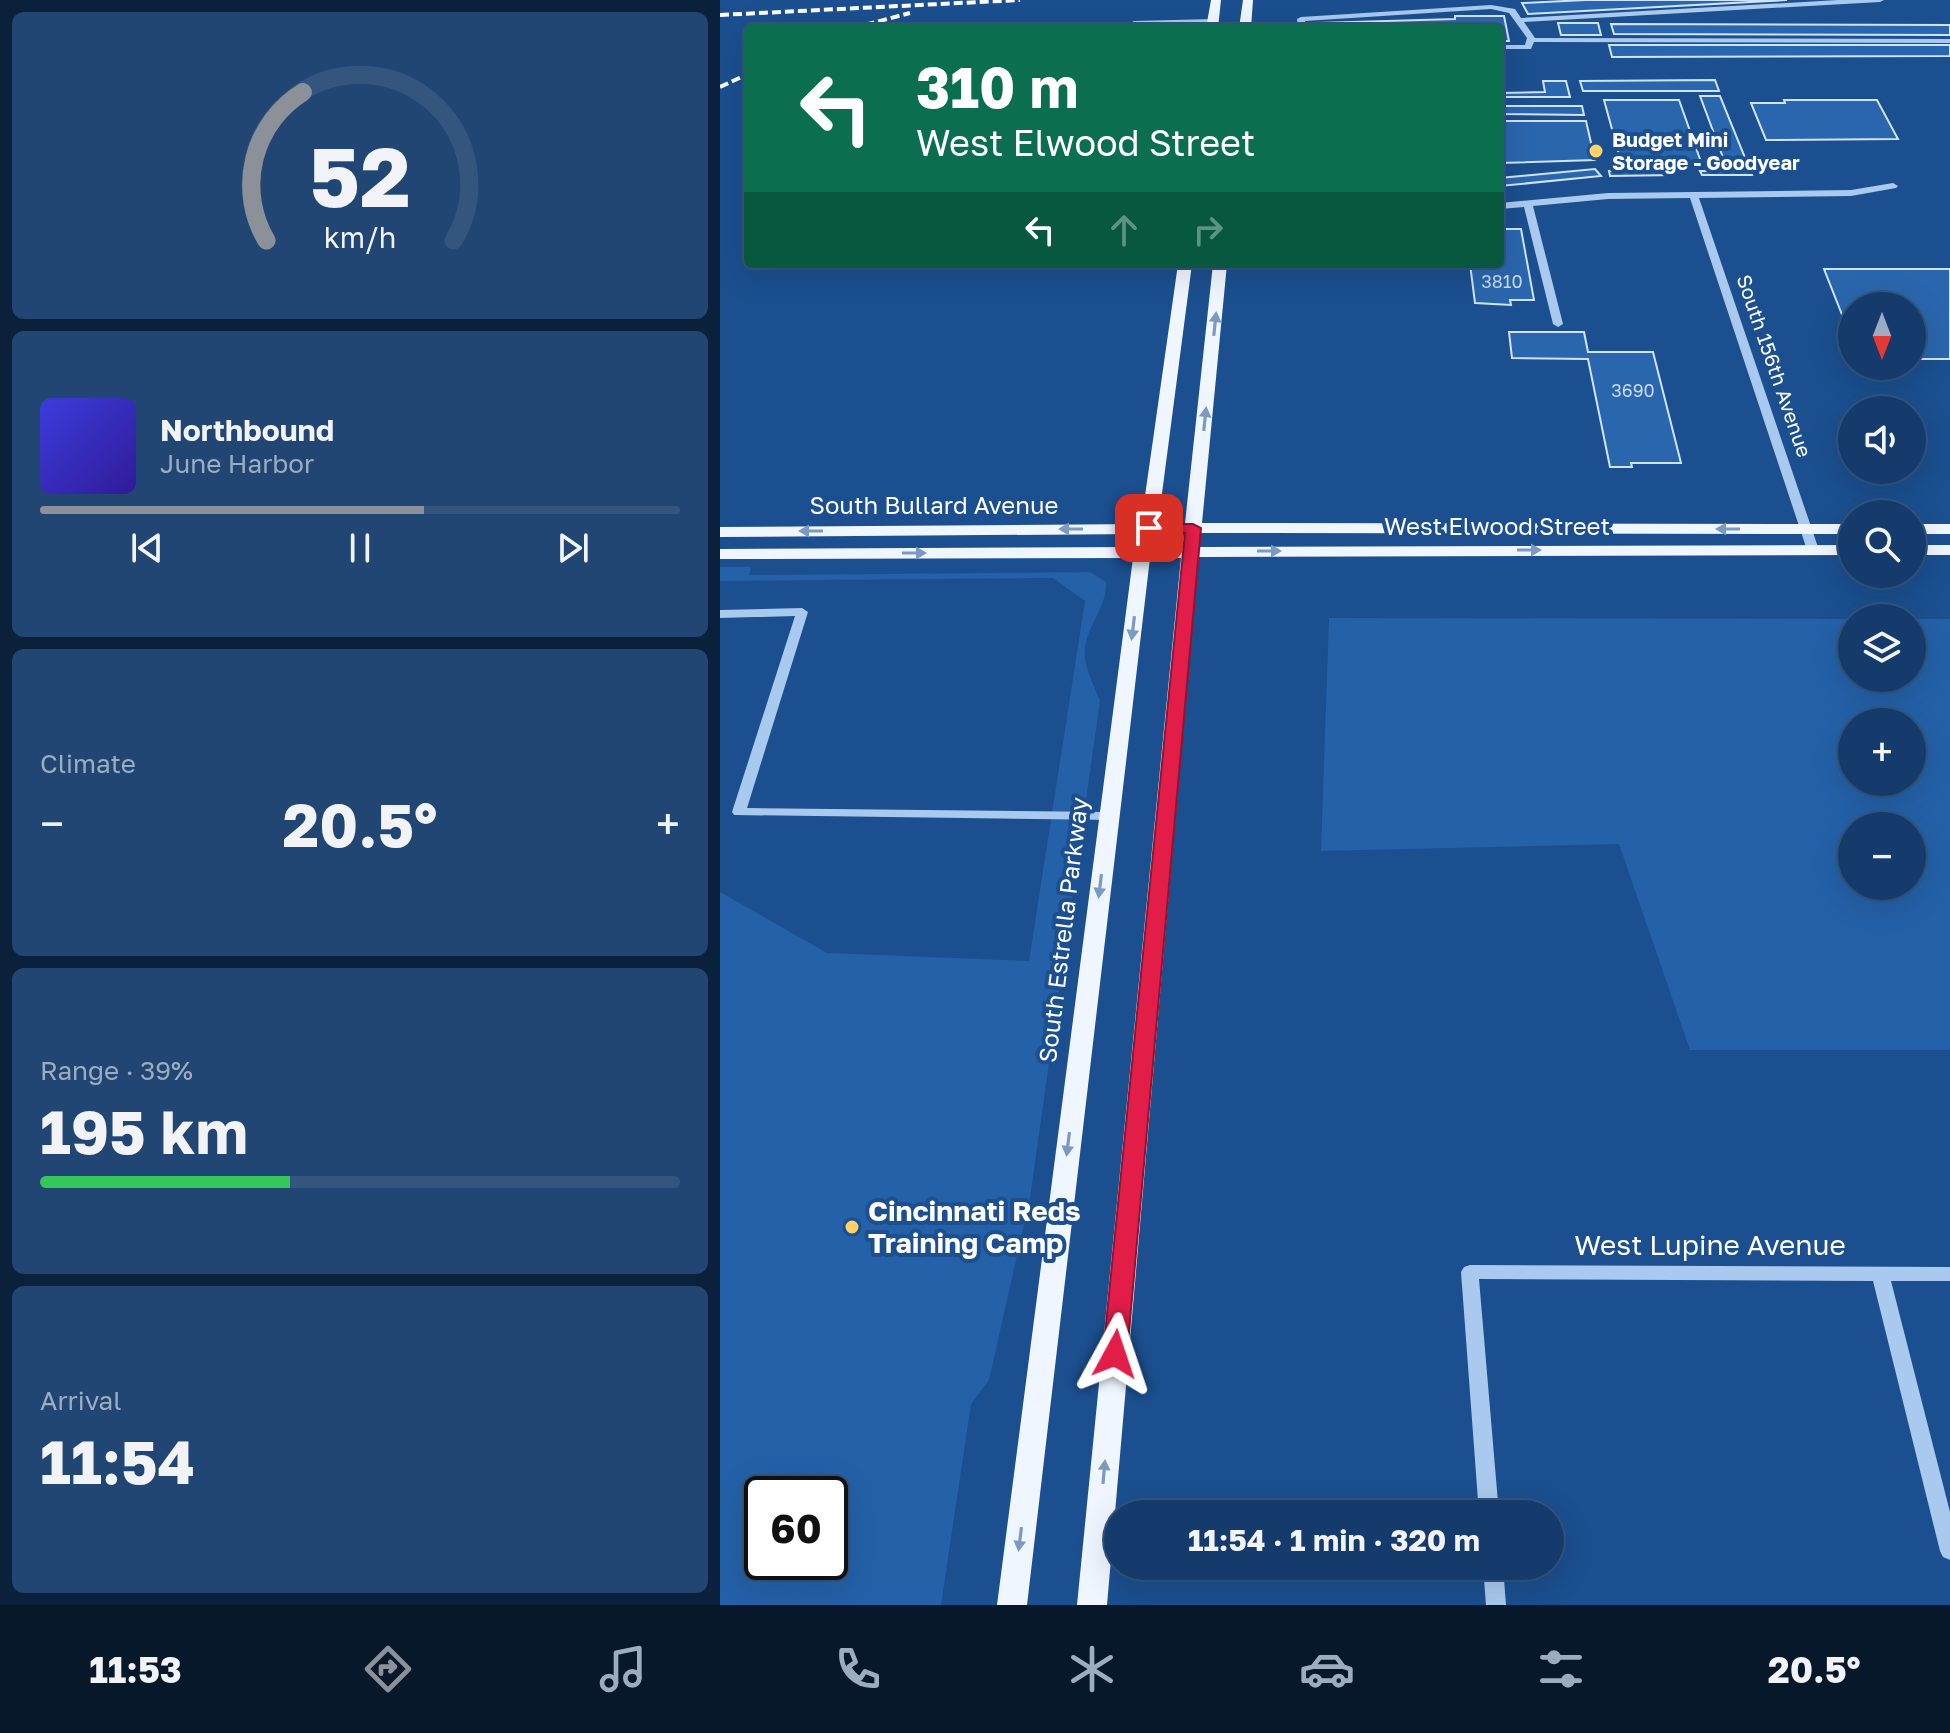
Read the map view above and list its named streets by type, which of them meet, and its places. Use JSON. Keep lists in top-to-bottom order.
{
  "streets": {
    "main road": ["South Bullard Avenue", "West Elwood Street", "South Estrella Parkway"],
    "street": ["South 156th Avenue", "West Lupine Avenue"]
  },
  "crossings": [
    ["South 156th Avenue", "West Elwood Street"],
    ["South Bullard Avenue", "West Elwood Street"],
    ["South Bullard Avenue", "South Estrella Parkway"],
    ["West Elwood Street", "South Estrella Parkway"]
  ],
  "places": ["Budget Mini Storage - Goodyear", "Cincinnati Reds Training Camp"],
  "house_numbers": ["3810", "3690"],
  "north": "bottom",
  "page": {
    "turn": ["310 m", "West Elwood Street"],
    "map_buttons": ["+", "−"],
    "song": ["Northbound", "June Harbor"],
    "tile": [
      "Climate",
      ["Range · 39%", "195 km"],
      ["Arrival", "11:54"]
    ],
    "heat": ["−", "20.5°", "+"],
    "limit": "60",
    "trip": "11:54 · 1 min · 320 m",
    "tabs": ["11:53", "20.5°"],
    "gauge": ["52", "km/h"]
  }
}
